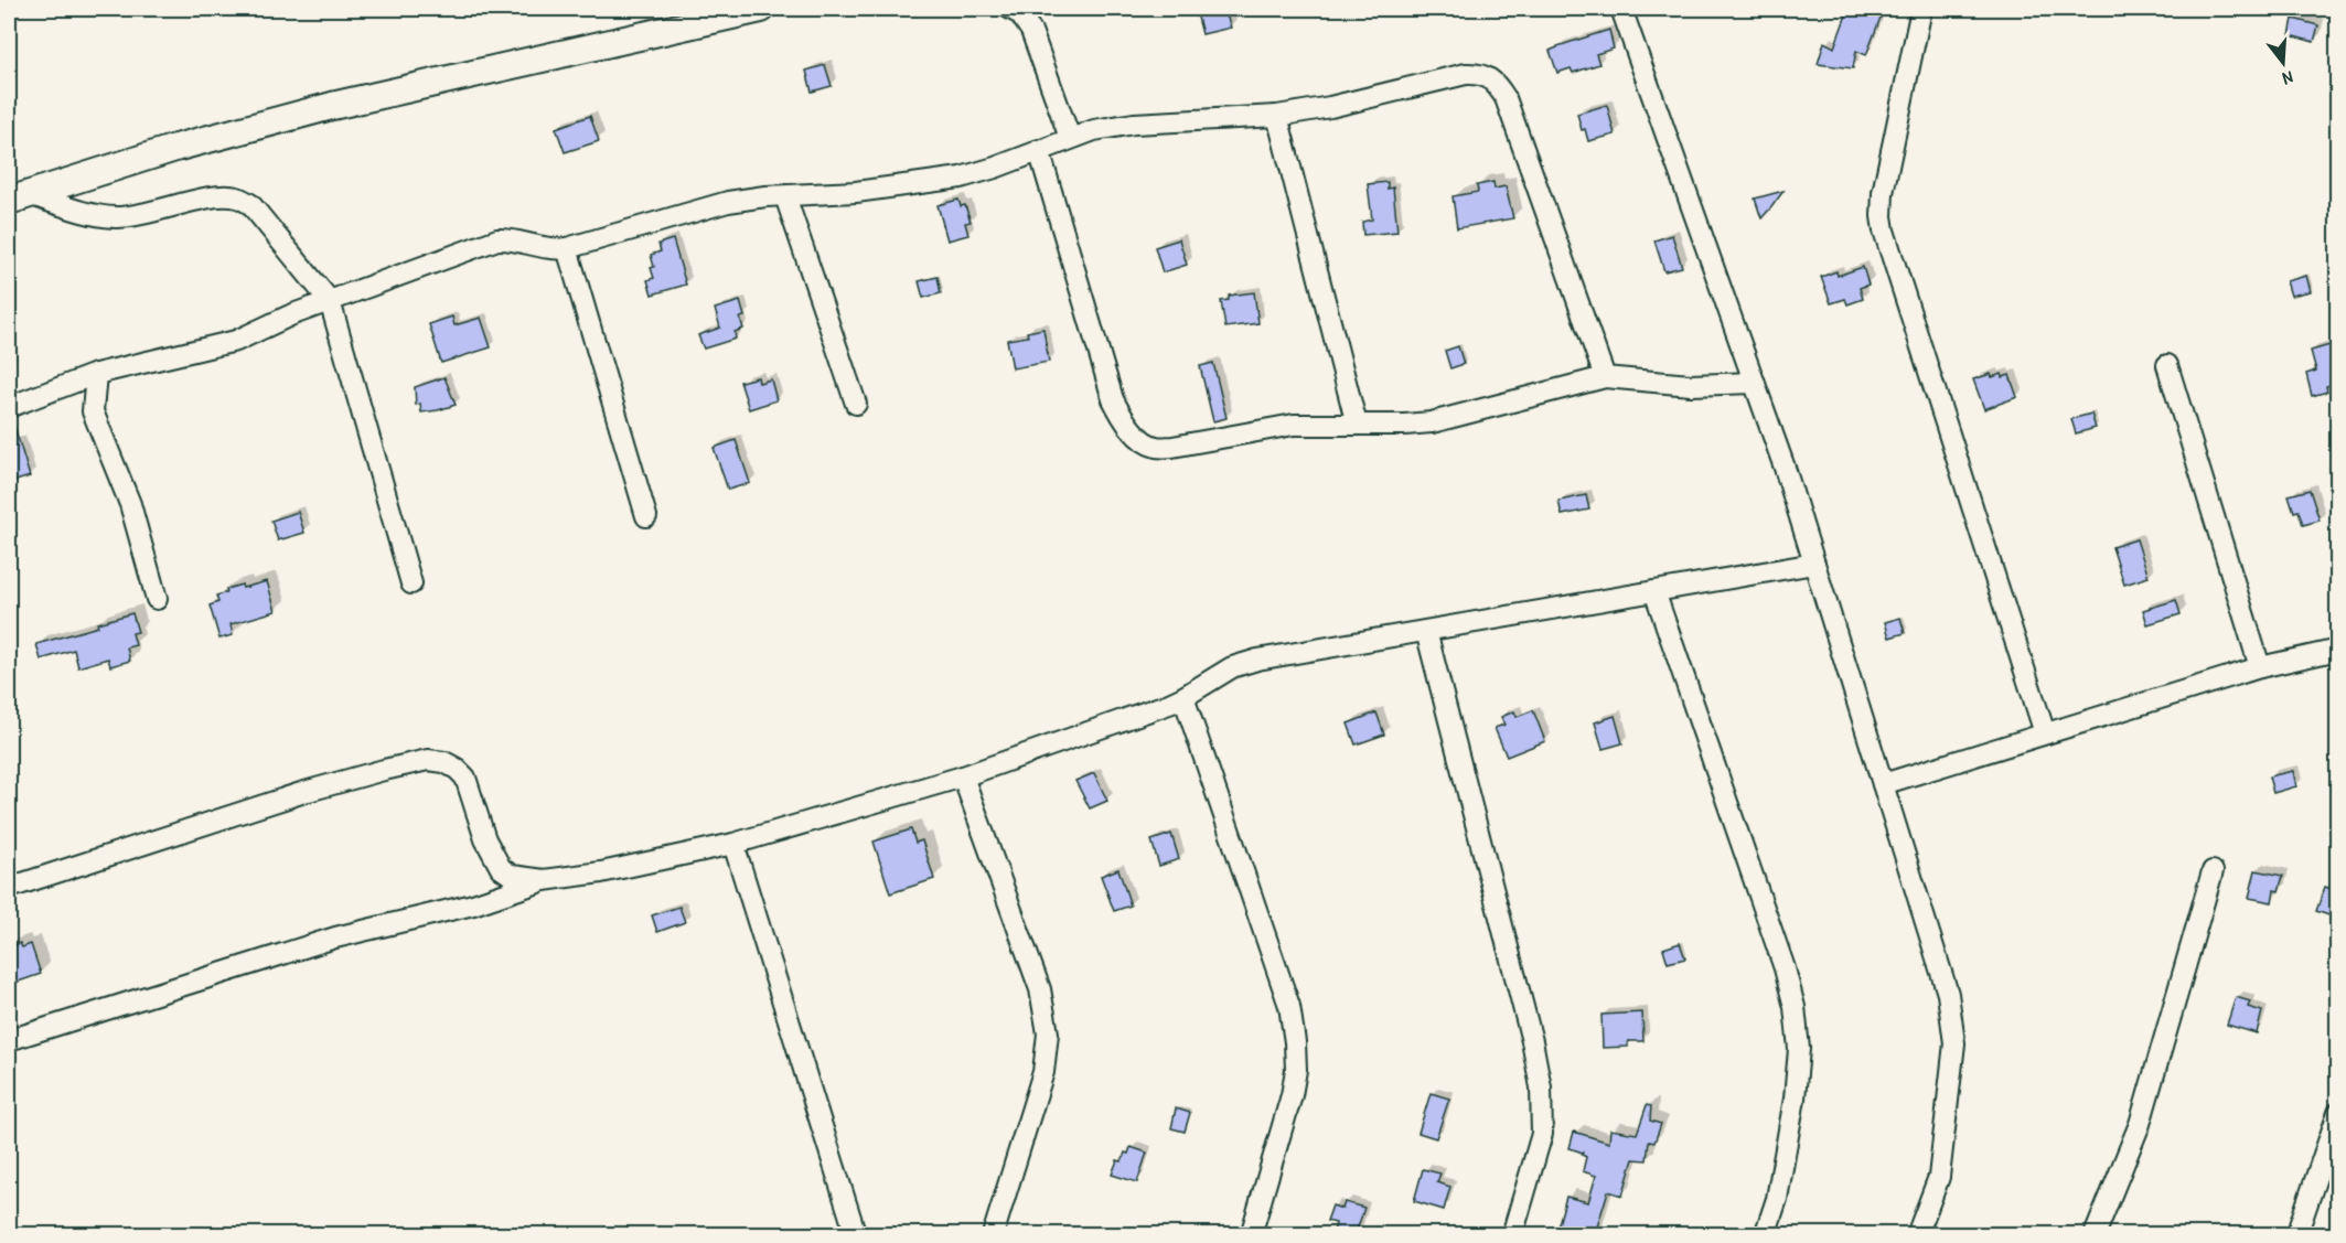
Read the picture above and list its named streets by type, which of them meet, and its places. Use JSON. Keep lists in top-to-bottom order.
{
  "north": "bottom"
}
